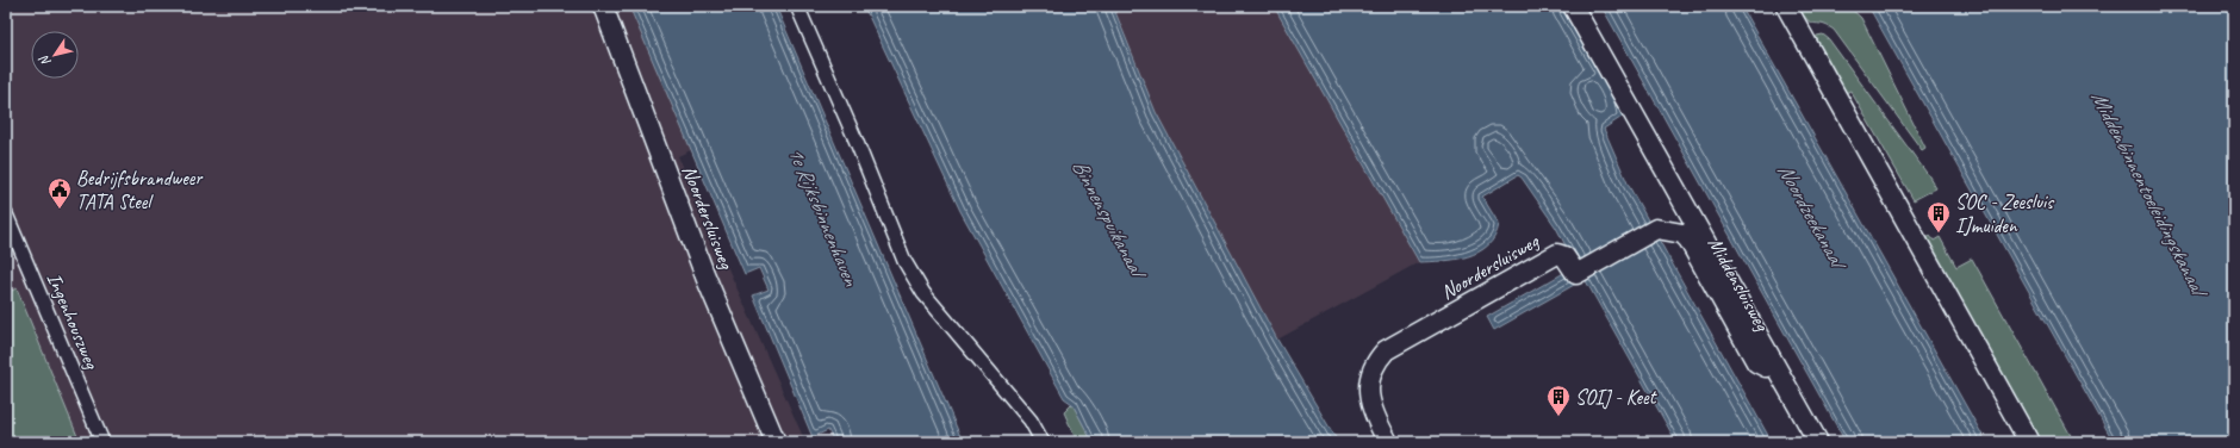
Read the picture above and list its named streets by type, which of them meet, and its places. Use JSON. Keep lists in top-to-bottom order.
{
  "streets": {
    "street": ["Noordersluisweg", "Middensluisweg", "Ingenhouszweg"]
  },
  "crossings": [
    ["Noordersluisweg", "Middensluisweg"]
  ],
  "water": [
    "Middenbinnentoeleidingskanaal",
    "Noordzeekanaal",
    "1e Rijksbinnenhaven",
    "Binnenspuikanaal"
  ],
  "places": {
    "public building": ["Bedrijfsbrandweer TATA Steel"],
    "building": ["SOC - Zeesluis IJmuiden", "SOIJ - Keet"]
  },
  "north": "bottom left"
}
